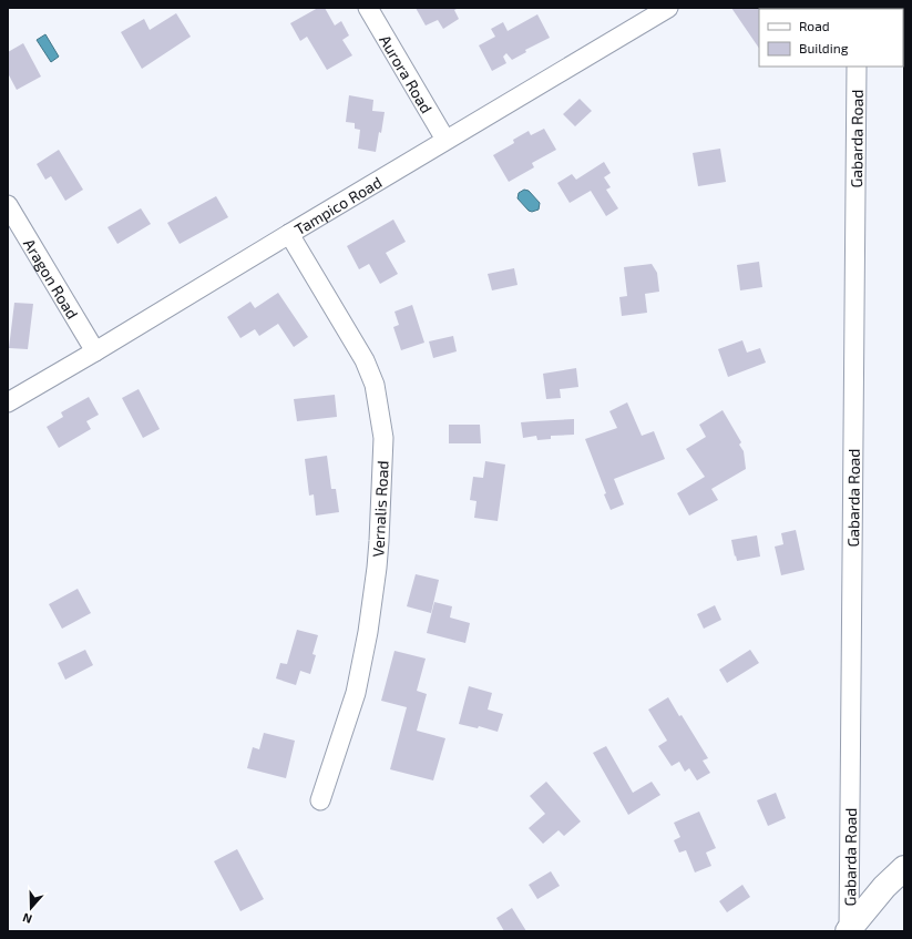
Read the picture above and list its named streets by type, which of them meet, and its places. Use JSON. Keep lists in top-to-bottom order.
{
  "streets": {
    "street": [
      "Aurora Road",
      "Gabarda Road",
      "Tampico Road",
      "Aragon Road",
      "Vernalis Road"
    ]
  },
  "crossings": [
    ["Aurora Road", "Tampico Road"],
    ["Tampico Road", "Aragon Road"],
    ["Tampico Road", "Vernalis Road"]
  ],
  "legend": ["Road", "Building"],
  "north": "bottom"
}
